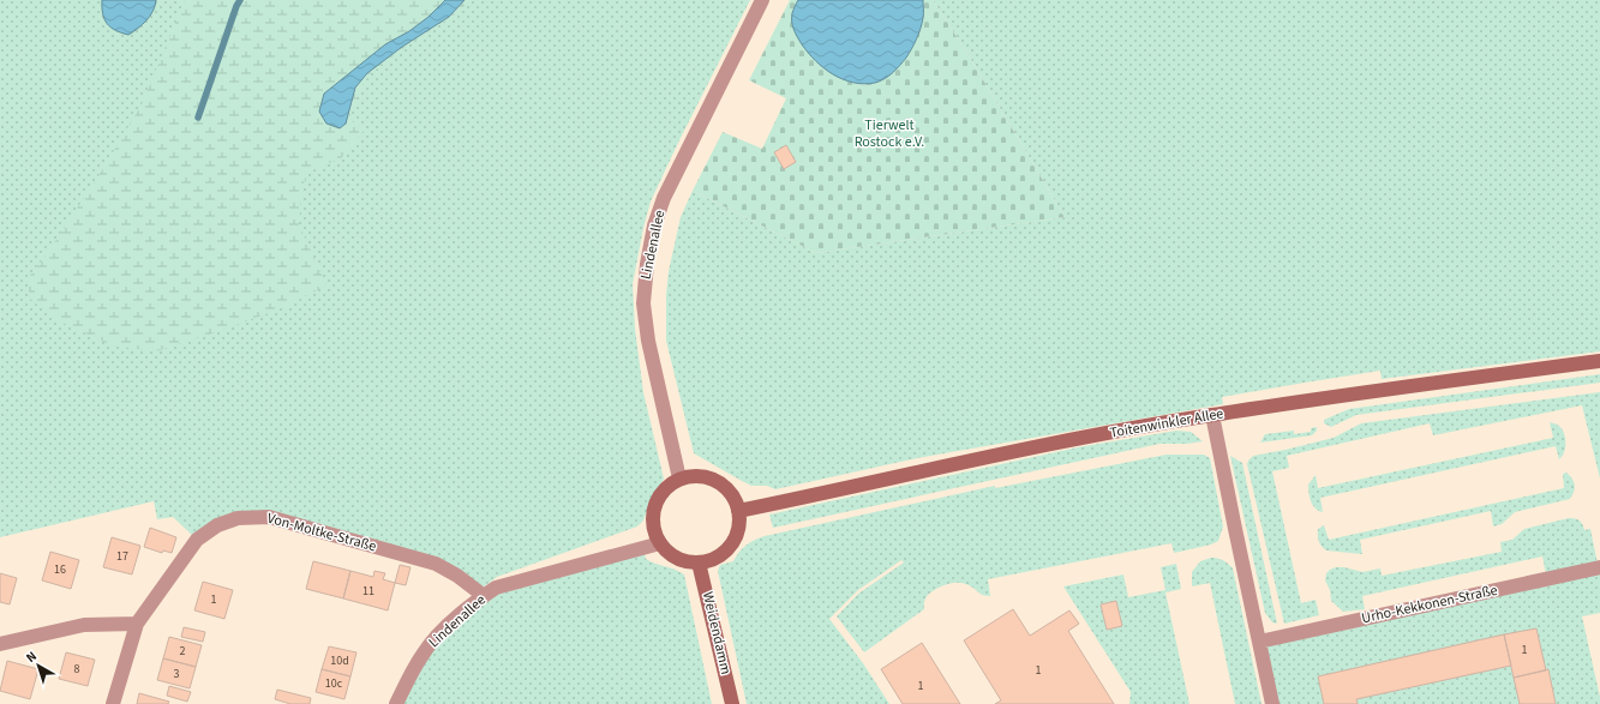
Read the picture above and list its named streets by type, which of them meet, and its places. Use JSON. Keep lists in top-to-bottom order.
{
  "streets": {
    "street": [
      "Lindenallee",
      "Toitenwinkler Allee",
      "Von-Moltke-Straße",
      "Urho-Kekkonen-Straße",
      "Weidendamm"
    ]
  },
  "crossings": [
    ["Lindenallee", "Toitenwinkler Allee"],
    ["Lindenallee", "Von-Moltke-Straße"],
    ["Lindenallee", "Weidendamm"],
    ["Toitenwinkler Allee", "Weidendamm"]
  ],
  "parks": ["Tierwelt Rostock e.V."],
  "house_numbers": [
    "17",
    "16",
    "11",
    "1",
    "1",
    "2",
    "10d",
    "8",
    "1",
    "3",
    "10c",
    "1"
  ],
  "north": "top left"
}
